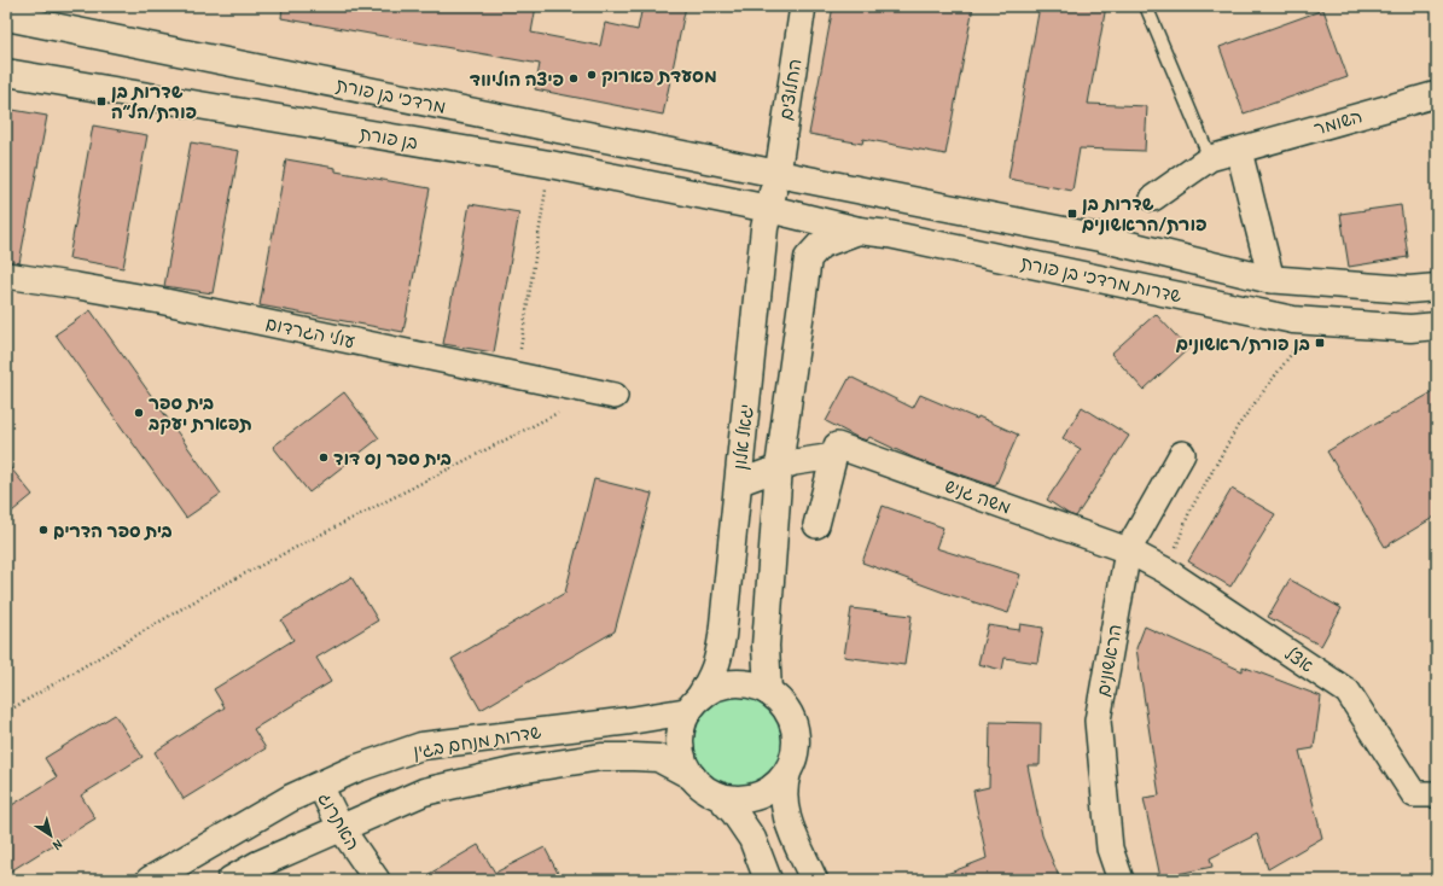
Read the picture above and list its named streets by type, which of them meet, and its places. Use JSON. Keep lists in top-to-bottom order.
{
  "streets": {
    "street": [
      "החלוצים",
      "מרדכי בן פורת",
      "השומר",
      "בן פורת",
      "שדרות מרדכי בן פורת",
      "עולי הגרדום",
      "יגאל אלון",
      "משה גניש",
      "אצל",
      "הראשונים",
      "שדרות מנחם בגין",
      "האתרוג"
    ]
  },
  "crossings": [
    ["החלוצים", "מרדכי בן פורת"],
    ["החלוצים", "שדרות מרדכי בן פורת"],
    ["החלוצים", "יגאל אלון"],
    ["מרדכי בן פורת", "שדרות מרדכי בן פורת"],
    ["מרדכי בן פורת", "יגאל אלון"],
    ["בן פורת", "שדרות מרדכי בן פורת"],
    ["בן פורת", "יגאל אלון"],
    ["שדרות מרדכי בן פורת", "יגאל אלון"],
    ["יגאל אלון", "משה גניש"],
    ["יגאל אלון", "שדרות מנחם בגין"],
    ["משה גניש", "אצל"],
    ["משה גניש", "הראשונים"],
    ["אצל", "הראשונים"],
    ["שדרות מנחם בגין", "האתרוג"]
  ],
  "places": {
    "other": [
      "מסעדת פארוק",
      "פיצה הוליווד",
      "בית ספר תפארת יעקב",
      "בית ספר נס דוד",
      "בית ספר הדרים"
    ],
    "transit": ["שדרות בן פורת/הל״ה", "שדרות בן פורת/הראשונים", "בן פורת/ראשונים"]
  },
  "north": "bottom right"
}
